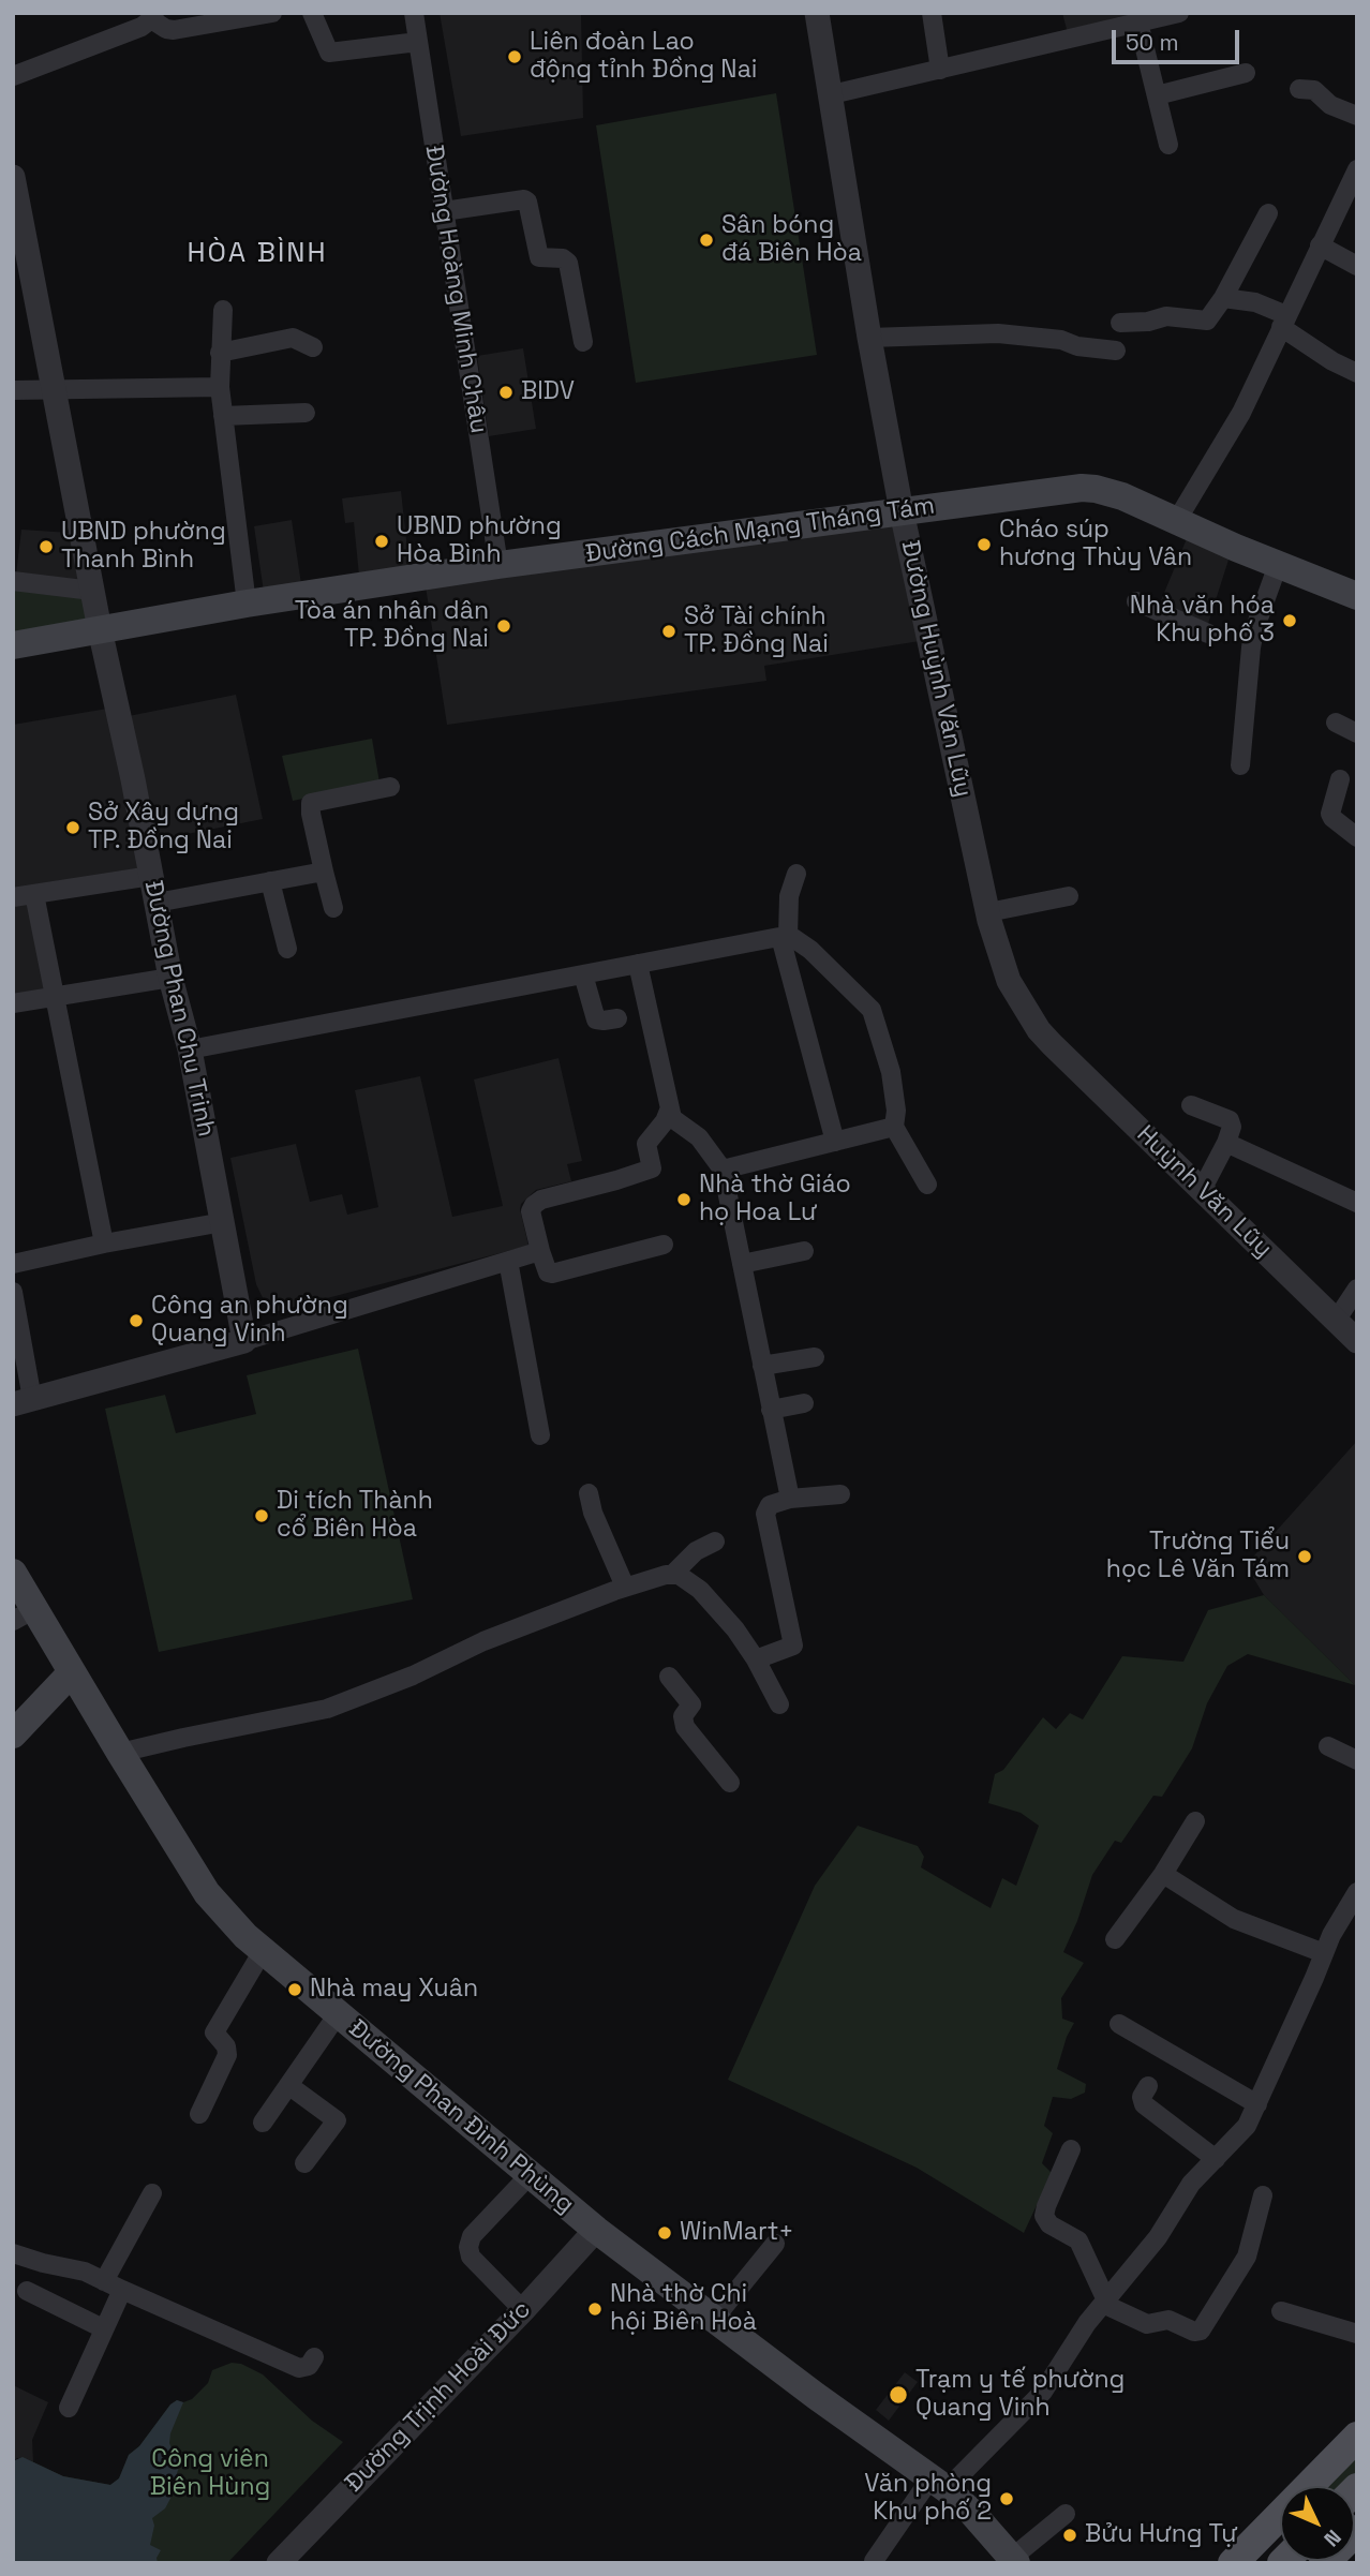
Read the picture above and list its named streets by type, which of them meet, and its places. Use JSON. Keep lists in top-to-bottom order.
{
  "streets": {
    "main road": ["Đường Cách Mạng Tháng Tám", "Đường Phan Đình Phùng"],
    "street": [
      "Đường Hoàng Minh Châu",
      "Đường Huỳnh Văn Lũy",
      "Đường Phan Chu Trinh",
      "Huỳnh Văn Lũy",
      "Đường Trịnh Hoài Đức"
    ]
  },
  "crossings": [
    ["Đường Hoàng Minh Châu", "Đường Cách Mạng Tháng Tám"],
    ["Đường Cách Mạng Tháng Tám", "Đường Huỳnh Văn Lũy"],
    ["Đường Cách Mạng Tháng Tám", "Đường Phan Chu Trinh"],
    ["Đường Huỳnh Văn Lũy", "Huỳnh Văn Lũy"],
    ["Đường Phan Đình Phùng", "Đường Trịnh Hoài Đức"]
  ],
  "districts": ["HÒA BÌNH"],
  "parks": ["Công viên Biên Hùng"],
  "places": [
    "Liên đoàn Lao động tỉnh Đồng Nai",
    "Sân bóng đá Biên Hòa",
    "BIDV",
    "UBND phường Hòa Bình",
    "Cháo súp hương Thùy Vân",
    "UBND phường Thanh Bình",
    "Nhà văn hóa Khu phố 3",
    "Tòa án nhân dân TP. Đồng Nai",
    "Sở Tài chính TP. Đồng Nai",
    "Sở Xây dựng TP. Đồng Nai",
    "Nhà thờ Giáo họ Hoa Lư",
    "Công an phường Quang Vinh",
    "Di tích Thành cổ Biên Hòa",
    "Trường Tiểu học Lê Văn Tám",
    "Nhà may Xuân",
    "WinMart+",
    "Nhà thờ Chi hội Biên Hoà",
    "Trạm y tế phường Quang Vinh",
    "Văn phòng Khu phố 2",
    "Bửu Hưng Tự"
  ],
  "scale_bar": "50 m",
  "north": "bottom right"
}
